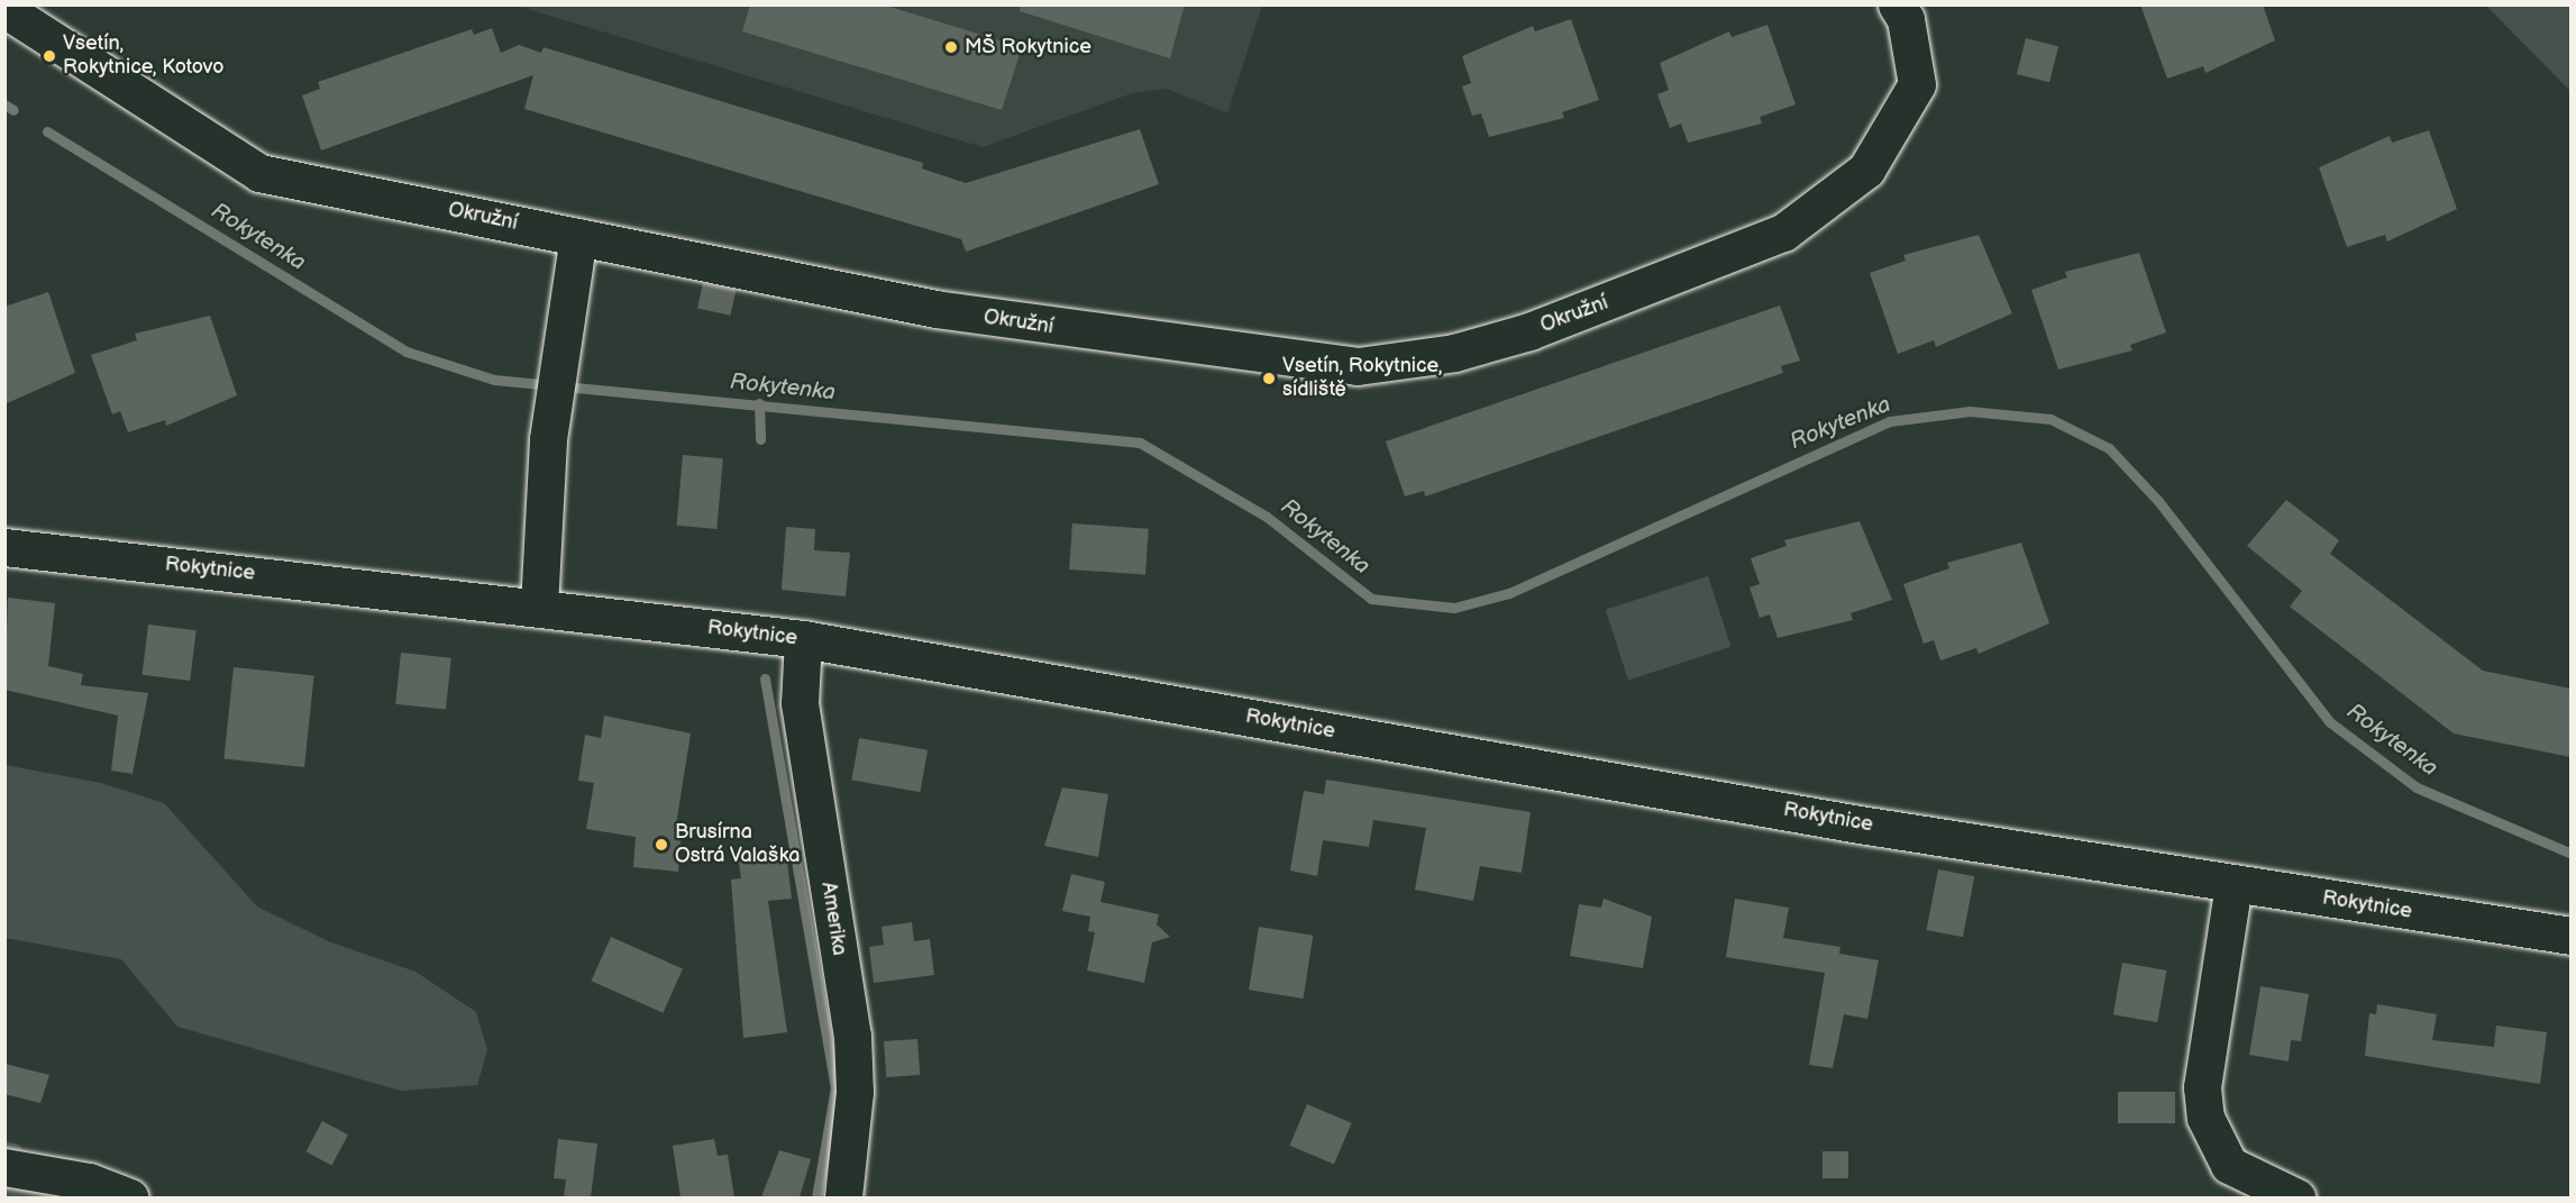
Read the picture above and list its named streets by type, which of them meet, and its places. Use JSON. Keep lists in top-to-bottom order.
{
  "streets": {
    "street": ["Okružní", "Rokytnice", "Amerika"]
  },
  "crossings": [
    ["Rokytnice", "Amerika"]
  ],
  "water": ["Rokytenka"],
  "places": [
    "MŠ Rokytnice",
    "Vsetín, Rokytnice, Kotovo",
    "Vsetín, Rokytnice, sídliště",
    "Brusírna Ostrá Valaška"
  ]
}
